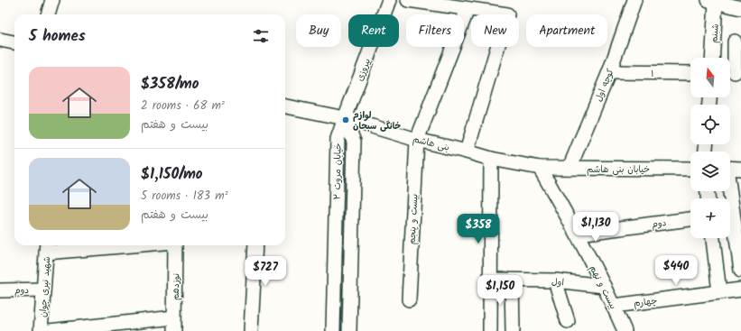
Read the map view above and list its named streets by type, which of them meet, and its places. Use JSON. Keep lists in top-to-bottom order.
{
  "streets": {
    "street": [
      "شبنم",
      "پیروزی",
      "۱",
      "کوچه اول",
      "بنی هاشم",
      "خیابان بنی هاشم",
      "خیابان مروت ۲",
      "بیست و پنجم",
      "دوم",
      "اول",
      "شهید نیری جوان",
      "نوزدهم",
      "بیست و نهم",
      "چهارم"
    ]
  },
  "crossings": [
    ["پیروزی", "بنی هاشم"],
    ["پیروزی", "خیابان مروت ۲"],
    ["۱", "کوچه اول"],
    ["کوچه اول", "خیابان بنی هاشم"],
    ["بنی هاشم", "خیابان بنی هاشم"],
    ["بنی هاشم", "خیابان مروت ۲"],
    ["بنی هاشم", "بیست و پنجم"],
    ["بنی هاشم", "بیست و نهم"],
    ["خیابان بنی هاشم", "بیست و نهم"],
    ["دوم", "شهید نیری جوان"],
    ["دوم", "بیست و نهم"],
    ["اول", "بیست و نهم"],
    ["بیست و نهم", "چهارم"]
  ],
  "places": ["لوازم خانگی سبحان"],
  "north": "top",
  "page": {
    "chip": [
      "Buy",
      "Rent",
      "Filters",
      "New",
      "Apartment"
    ],
    "heading": "5 homes",
    "map_buttons": "+",
    "list": [
      {
        "name": "$358/mo",
        "note": "2 rooms · 68 m² · بیست و هفتم"
      },
      {
        "name": "$1,150/mo",
        "note": "5 rooms · 183 m² · بیست و هفتم"
      }
    ],
    "price": [
      "$1,130",
      "$358",
      "$440",
      "$727",
      "$1,150"
    ]
  }
}
